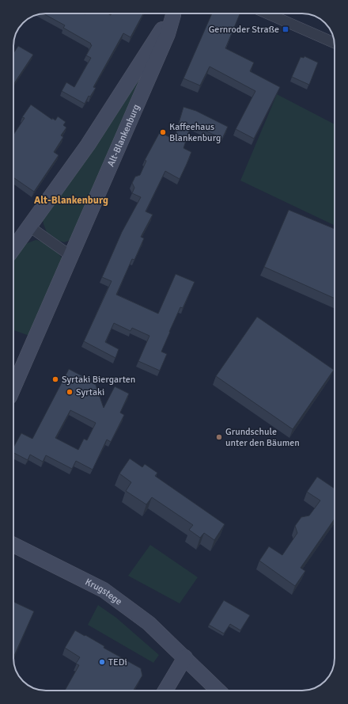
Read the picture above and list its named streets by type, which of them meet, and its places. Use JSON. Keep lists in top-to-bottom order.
{
  "streets": {
    "main road": ["Alt-Blankenburg", "Krugstege"]
  },
  "districts": ["Alt-Blankenburg"],
  "places": {
    "transit": ["Gernroder Straße"],
    "other": [
      "Kaffeehaus Blankenburg",
      "Syrtaki Biergarten",
      "Syrtaki",
      "Grundschule unter den Bäumen",
      "TEDi"
    ]
  }
}
